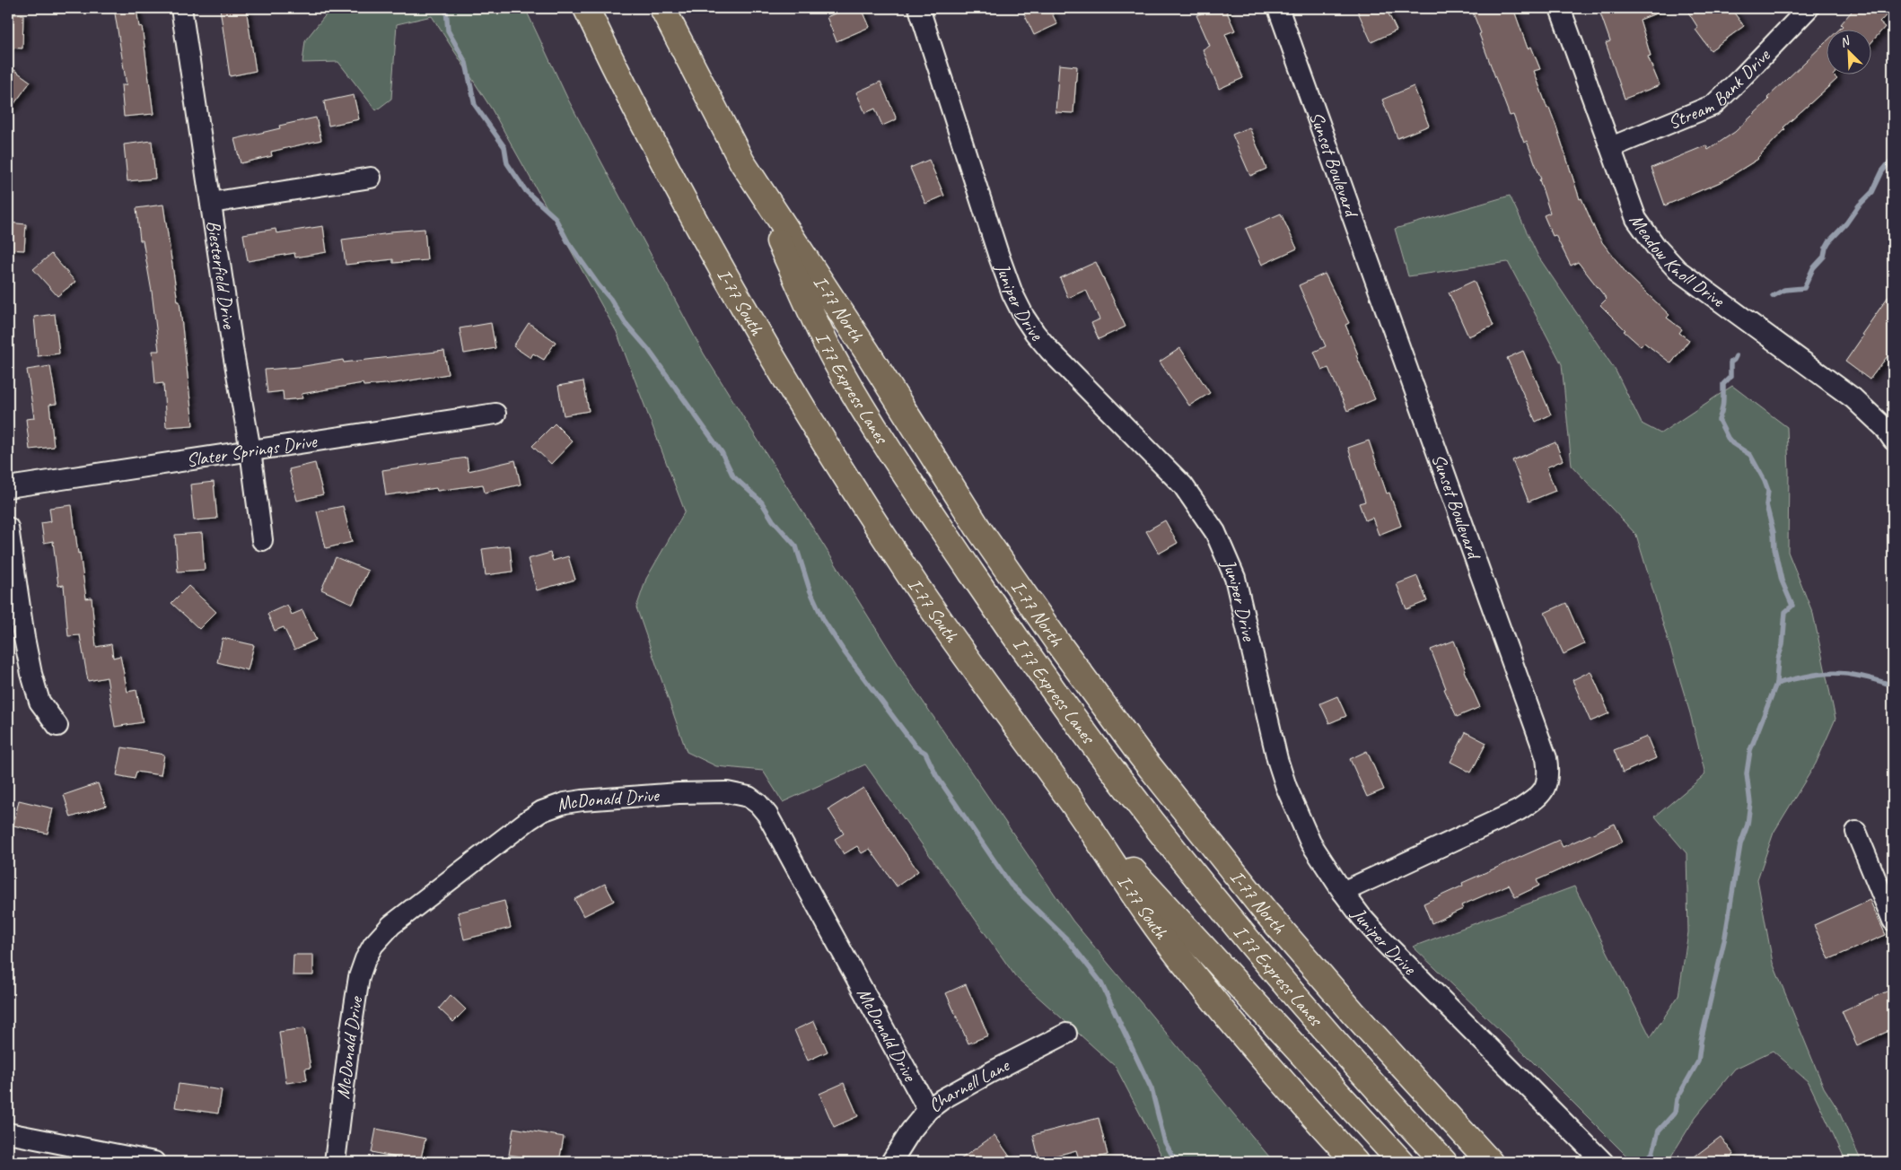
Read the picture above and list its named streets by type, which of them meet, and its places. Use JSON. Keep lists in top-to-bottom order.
{
  "streets": {
    "highway": ["I-77 South", "I-77 North", "I 77 Express Lanes"],
    "street": [
      "Stream Bank Drive",
      "Sunset Boulevard",
      "Meadow Knoll Drive",
      "Biesterfield Drive",
      "Juniper Drive",
      "Slater Springs Drive",
      "McDonald Drive",
      "Charnell Lane"
    ]
  },
  "crossings": [
    ["Stream Bank Drive", "Meadow Knoll Drive"],
    ["Sunset Boulevard", "Juniper Drive"],
    ["Biesterfield Drive", "Slater Springs Drive"],
    ["I-77 South", "I 77 Express Lanes"],
    ["I-77 North", "I 77 Express Lanes"],
    ["McDonald Drive", "Charnell Lane"]
  ],
  "north": "top left"
}
